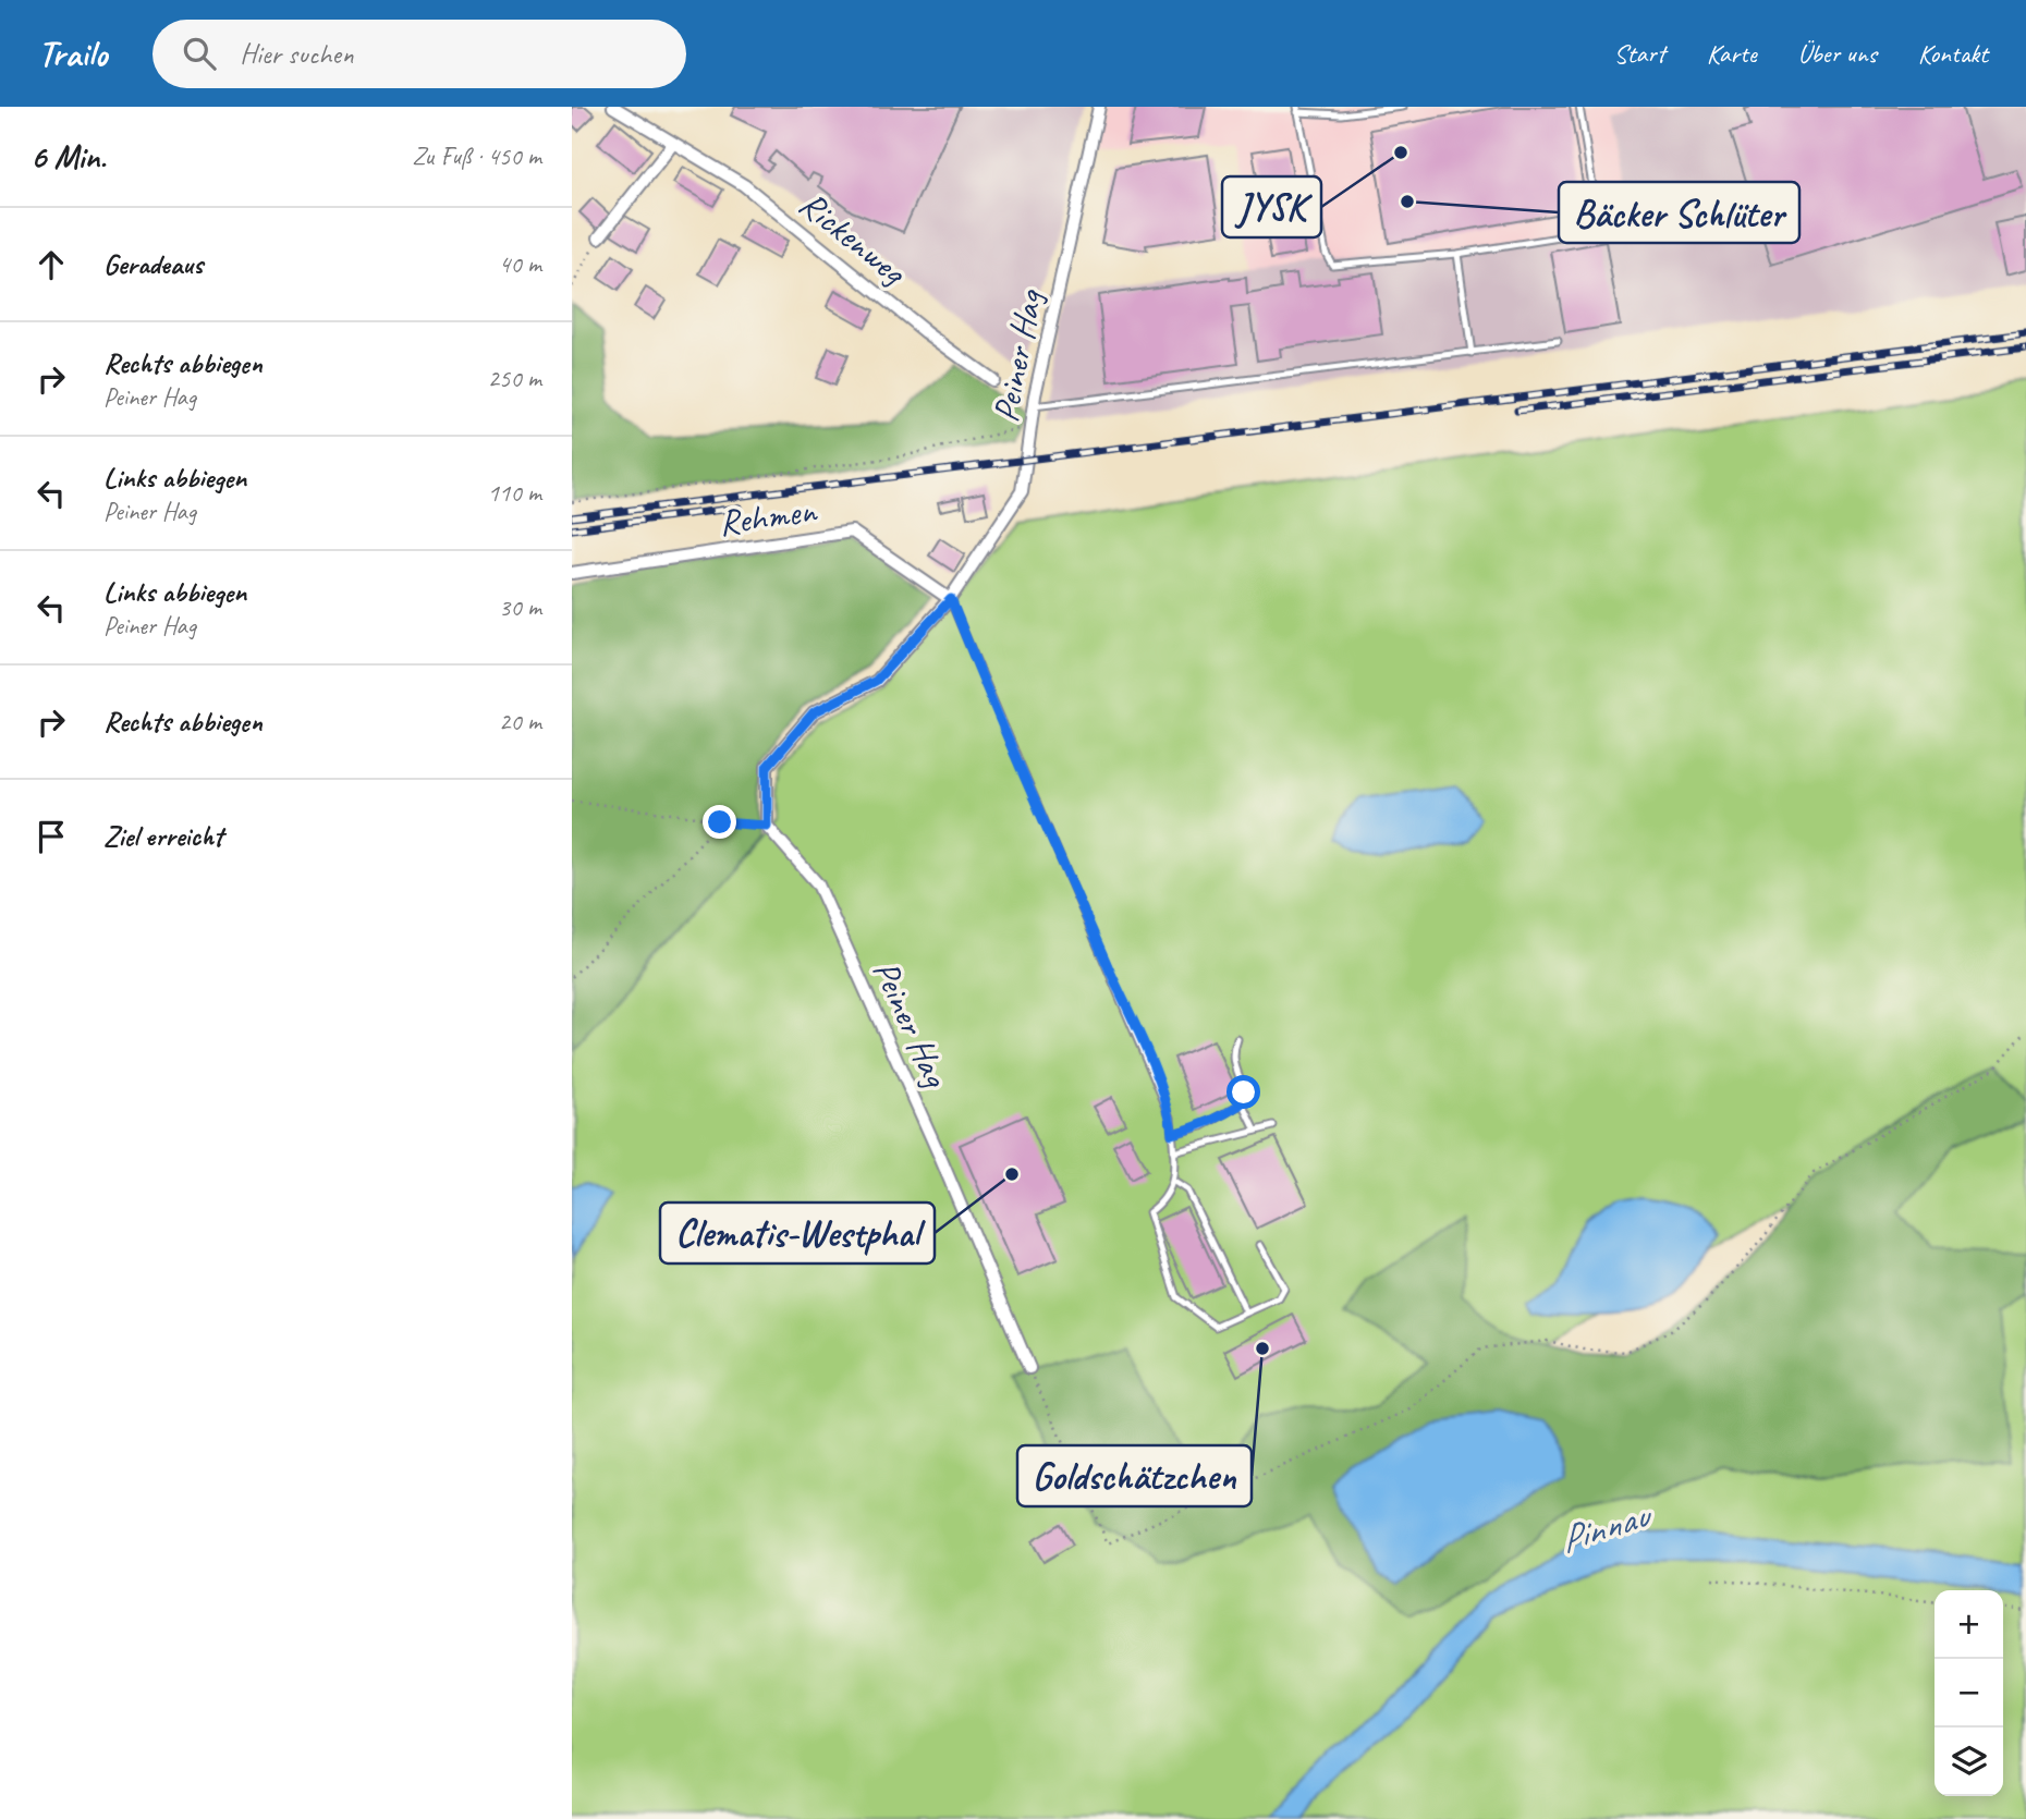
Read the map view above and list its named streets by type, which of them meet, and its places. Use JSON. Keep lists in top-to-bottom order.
{
  "streets": {
    "street": ["Rickenweg", "Peiner Hag", "Rehmen"]
  },
  "crossings": [
    ["Peiner Hag", "Rehmen"]
  ],
  "water": ["Pinnau"],
  "places": [
    "JYSK",
    "Bäcker Schlüter",
    "Clematis-Westphal",
    "Goldschätzchen"
  ],
  "page": {
    "header": "Trailo",
    "search": "Hier suchen",
    "nav": [
      "Start",
      "Karte",
      "Über uns",
      "Kontakt"
    ],
    "heading": ["6 Min.", "Zu Fuß · 450 m"],
    "list": [
      ["Geradeaus", "40 m"],
      ["Rechts abbiegen", "Peiner Hag", "250 m"],
      ["Links abbiegen", "Peiner Hag", "110 m"],
      ["Links abbiegen", "Peiner Hag", "30 m"],
      ["Rechts abbiegen", "20 m"],
      "Ziel erreicht"
    ],
    "map_buttons": ["+", "−"]
  }
}
